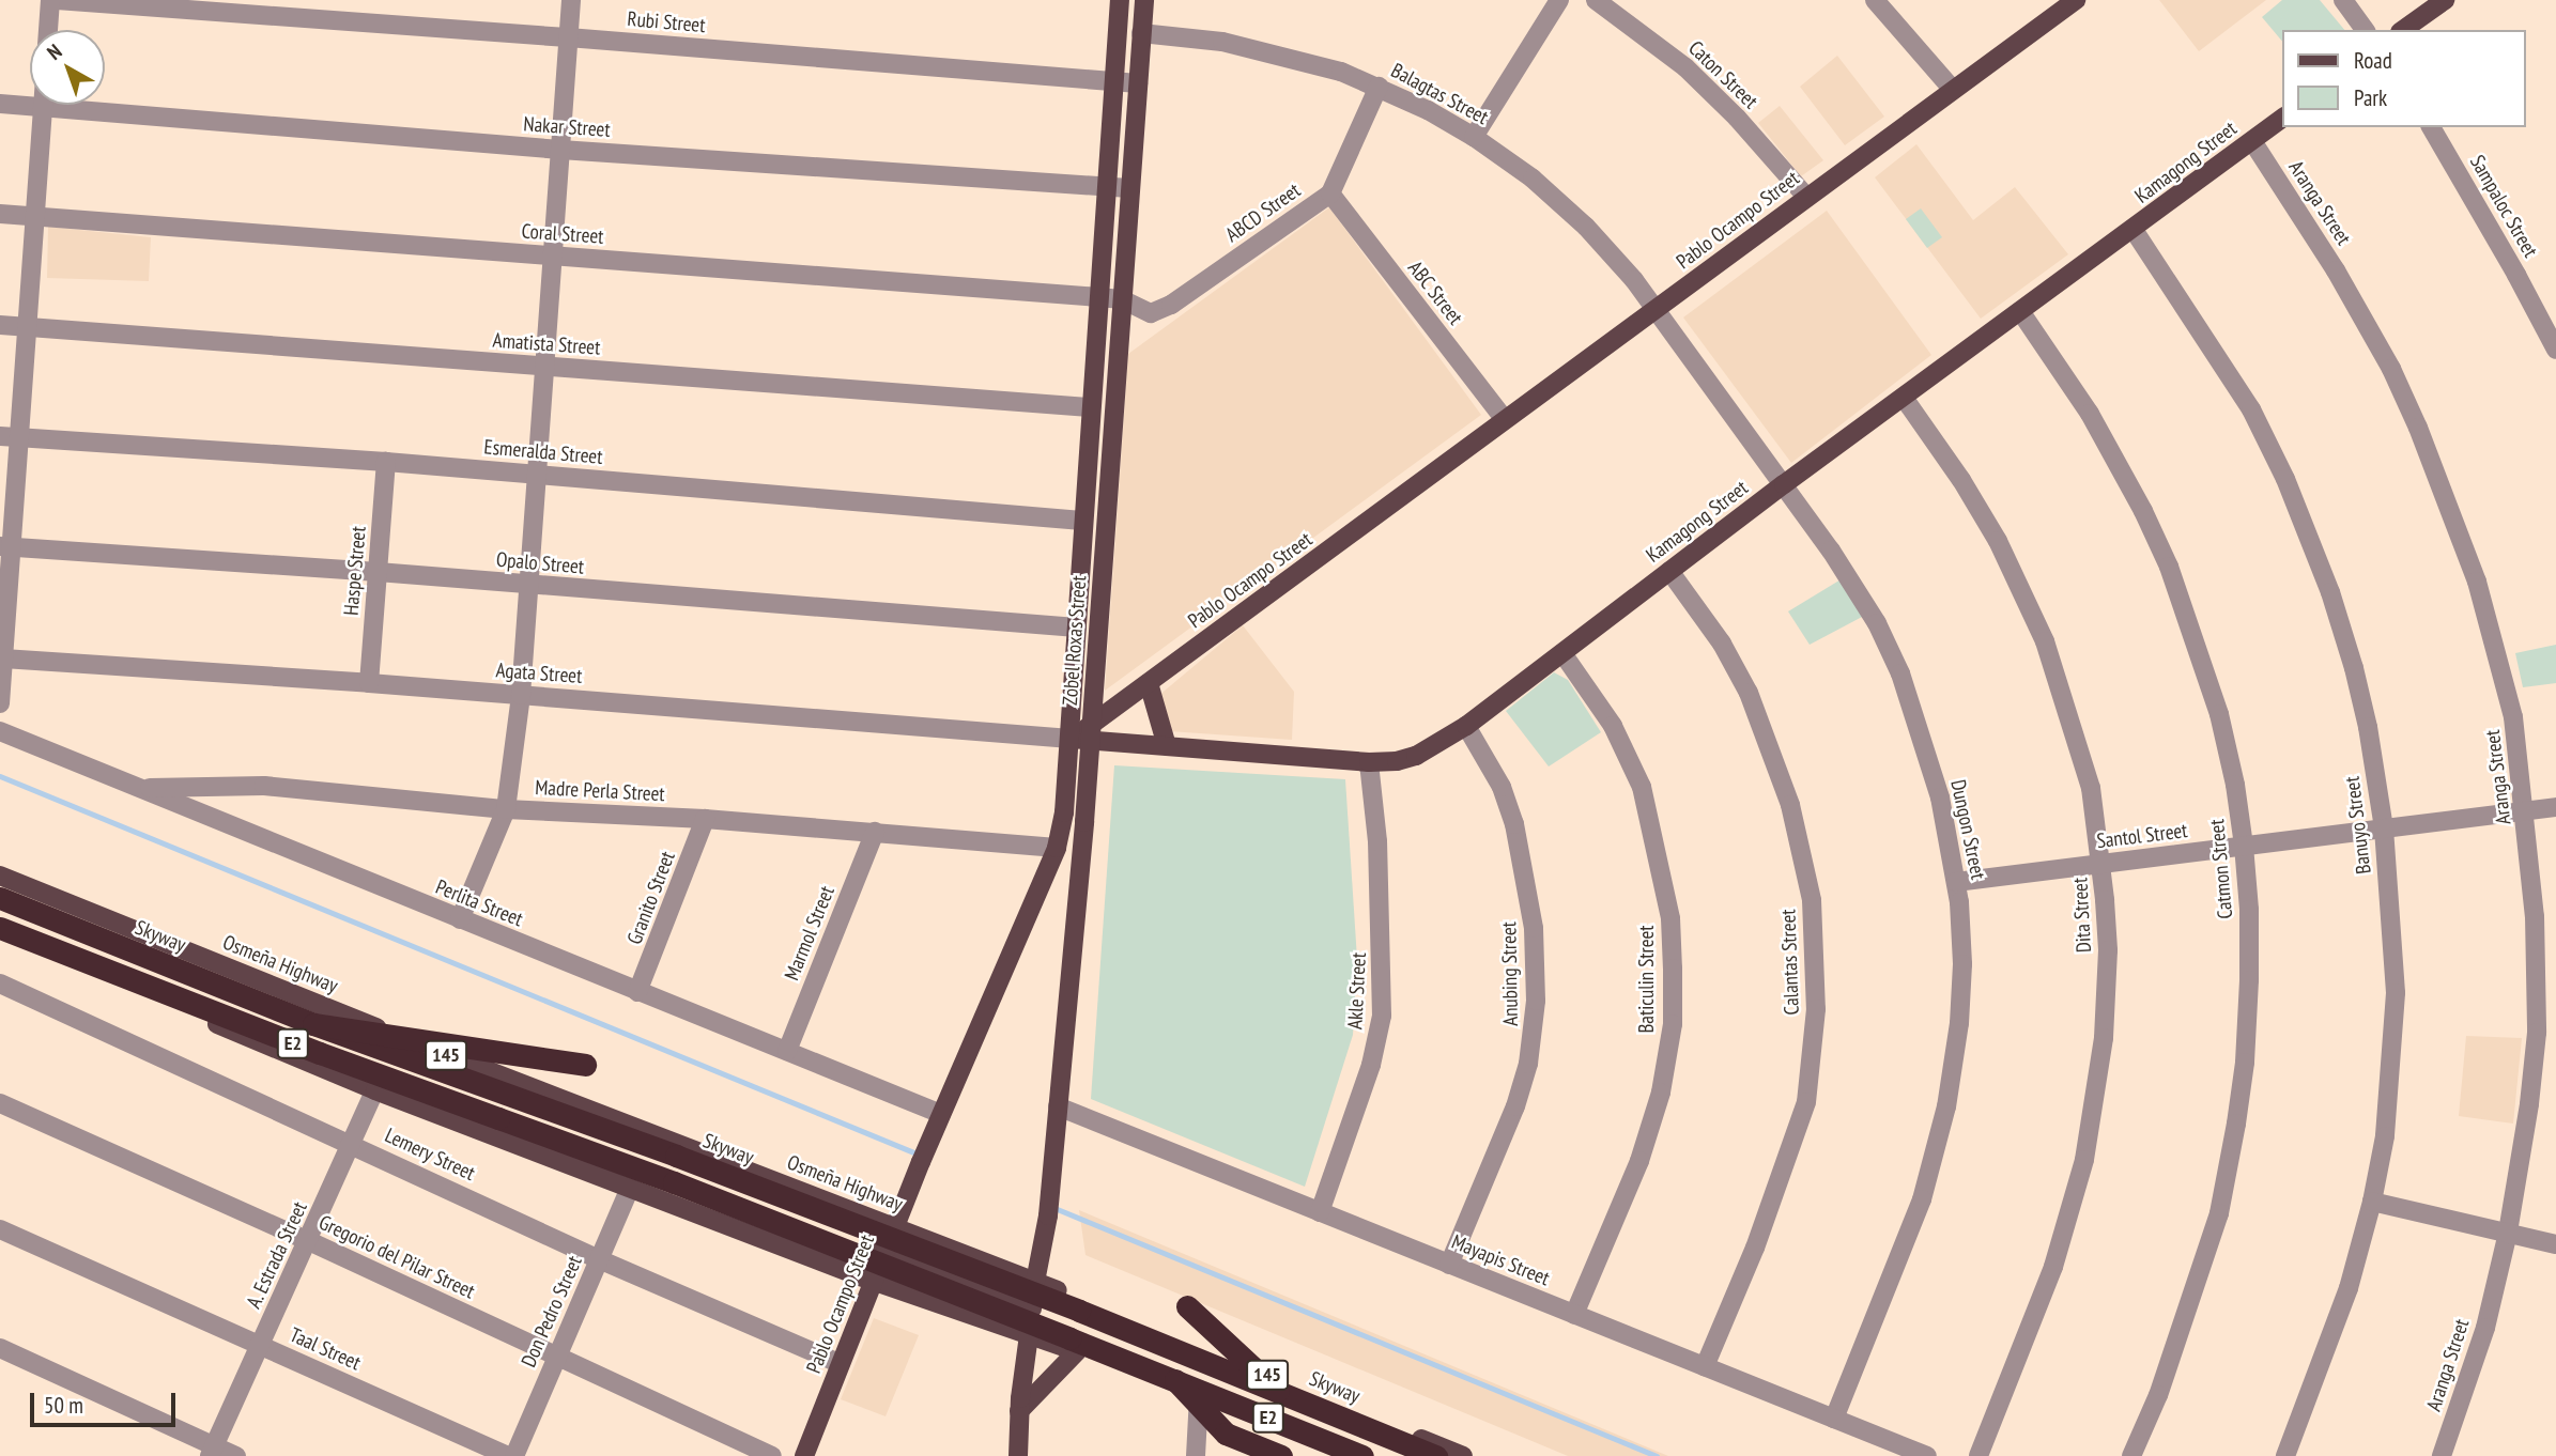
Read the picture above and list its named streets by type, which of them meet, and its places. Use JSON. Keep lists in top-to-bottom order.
{
  "streets": {
    "highway": ["Skyway", "E2"],
    "main road": [
      "Kamagong Street",
      "Pablo Ocampo Street",
      "Zobel Roxas Street",
      "Osmeña Highway",
      "145"
    ],
    "street": [
      "Rubi Street",
      "Caton Street",
      "Balagtas Street",
      "Nakar Street",
      "Aranga Street",
      "Sampaloc Street",
      "ABCD Street",
      "Coral Street",
      "ABC Street",
      "Amatista Street",
      "Esmeralda Street",
      "Opalo Street",
      "Haspe Street",
      "Agata Street",
      "Madre Perla Street",
      "Banuyo Street",
      "Dungon Street",
      "Santol Street",
      "Catmon Street",
      "Granito Street",
      "Perlita Street",
      "Dita Street",
      "Marmol Street",
      "Calantas Street",
      "Anubing Street",
      "Baticulin Street",
      "Akle Street",
      "Lemery Street",
      "A. Estrada Street",
      "Gregorio del Pilar Street",
      "Mayapis Street",
      "Don Pedro Street",
      "Taal Street"
    ]
  },
  "crossings": [
    ["Rubi Street", "Zobel Roxas Street"],
    ["Caton Street", "Pablo Ocampo Street"],
    ["Balagtas Street", "ABCD Street"],
    ["Balagtas Street", "Pablo Ocampo Street"],
    ["Balagtas Street", "Zobel Roxas Street"],
    ["Balagtas Street", "Dungon Street"],
    ["Nakar Street", "Zobel Roxas Street"],
    ["Kamagong Street", "Aranga Street"],
    ["Kamagong Street", "Pablo Ocampo Street"],
    ["Kamagong Street", "Zobel Roxas Street"],
    ["Kamagong Street", "Banuyo Street"],
    ["Kamagong Street", "Dungon Street"],
    ["Kamagong Street", "Catmon Street"],
    ["Kamagong Street", "Dita Street"],
    ["Kamagong Street", "Calantas Street"],
    ["Kamagong Street", "Anubing Street"],
    ["Kamagong Street", "Baticulin Street"],
    ["Kamagong Street", "Akle Street"],
    ["Aranga Street", "Santol Street"],
    ["ABCD Street", "Coral Street"],
    ["ABCD Street", "ABC Street"],
    ["ABCD Street", "Zobel Roxas Street"],
    ["Pablo Ocampo Street", "ABC Street"],
    ["Pablo Ocampo Street", "Zobel Roxas Street"],
    ["Pablo Ocampo Street", "Agata Street"],
    ["Pablo Ocampo Street", "Madre Perla Street"],
    ["Pablo Ocampo Street", "Dungon Street"],
    ["Pablo Ocampo Street", "Perlita Street"],
    ["Pablo Ocampo Street", "Osmeña Highway"],
    ["Pablo Ocampo Street", "145"],
    ["Pablo Ocampo Street", "Lemery Street"],
    ["Coral Street", "Zobel Roxas Street"],
    ["Amatista Street", "Zobel Roxas Street"],
    ["Esmeralda Street", "Haspe Street"],
    ["Esmeralda Street", "Zobel Roxas Street"],
    ["Opalo Street", "Haspe Street"],
    ["Opalo Street", "Zobel Roxas Street"],
    ["Haspe Street", "Agata Street"],
    ["Zobel Roxas Street", "Agata Street"],
    ["Zobel Roxas Street", "Osmeña Highway"],
    ["Zobel Roxas Street", "Mayapis Street"],
    ["Madre Perla Street", "Granito Street"],
    ["Madre Perla Street", "Perlita Street"],
    ["Madre Perla Street", "Marmol Street"],
    ["Banuyo Street", "Santol Street"],
    ["Dungon Street", "Santol Street"],
    ["Dungon Street", "Mayapis Street"],
    ["Santol Street", "Catmon Street"],
    ["Santol Street", "Dita Street"],
    ["Granito Street", "Perlita Street"],
    ["Perlita Street", "Marmol Street"],
    ["Calantas Street", "Mayapis Street"],
    ["Anubing Street", "Mayapis Street"],
    ["Baticulin Street", "Mayapis Street"],
    ["Akle Street", "Mayapis Street"],
    ["E2", "145"],
    ["145", "A. Estrada Street"],
    ["145", "Don Pedro Street"],
    ["Lemery Street", "A. Estrada Street"],
    ["Lemery Street", "Don Pedro Street"],
    ["A. Estrada Street", "Gregorio del Pilar Street"],
    ["A. Estrada Street", "Taal Street"],
    ["Gregorio del Pilar Street", "Don Pedro Street"],
    ["Don Pedro Street", "Taal Street"]
  ],
  "legend": ["Road", "Park"],
  "scale_bar": "50 m",
  "north": "top left"
}
